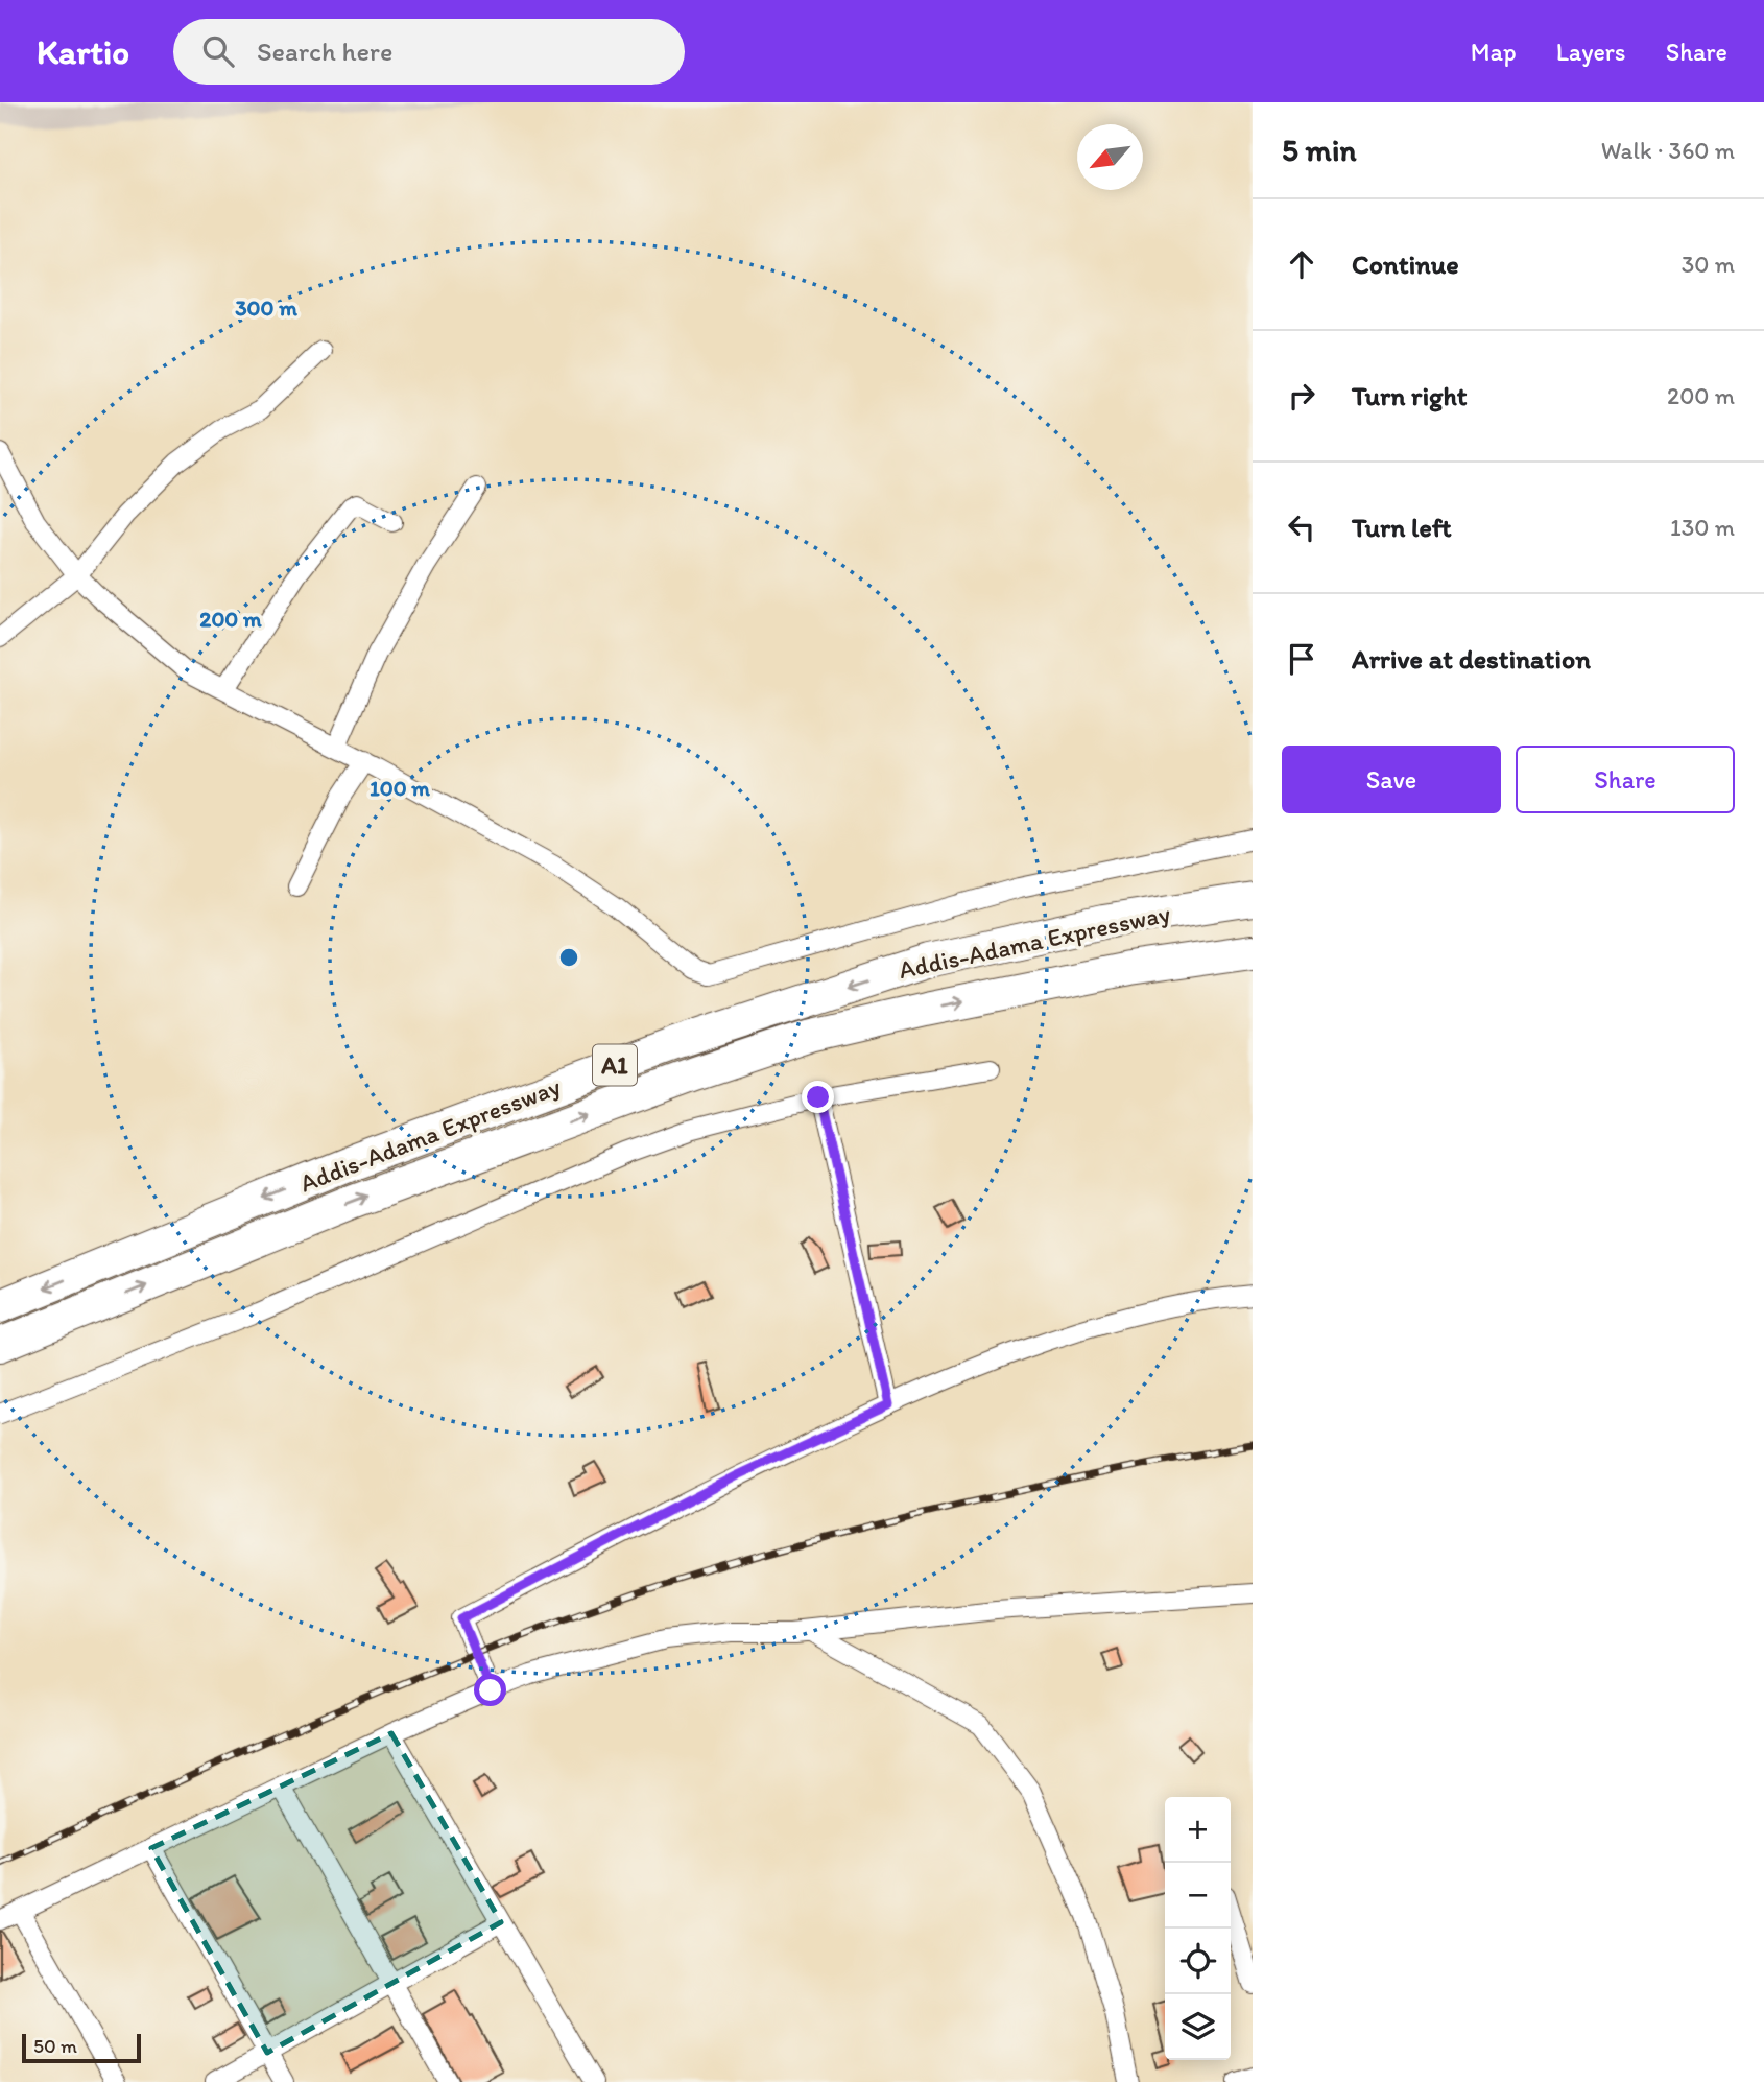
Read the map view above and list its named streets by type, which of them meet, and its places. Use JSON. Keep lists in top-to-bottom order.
{
  "streets": {
    "highway": ["Addis-Adama Expressway", "A1"]
  },
  "scale_bar": "50 m",
  "north": "bottom left",
  "page": {
    "header": "Kartio",
    "search": "Search here",
    "nav": ["Map", "Layers", "Share"],
    "heading": ["5 min", "Walk · 360 m"],
    "list": [
      ["Continue", "30 m"],
      ["Turn right", "200 m"],
      ["Turn left", "130 m"],
      "Arrive at destination"
    ],
    "buttons": ["Save", "Share"],
    "map_buttons": ["+", "−"],
    "scale": "50 m"
  },
  "rings": ["300 m", "200 m", "100 m"]
}
